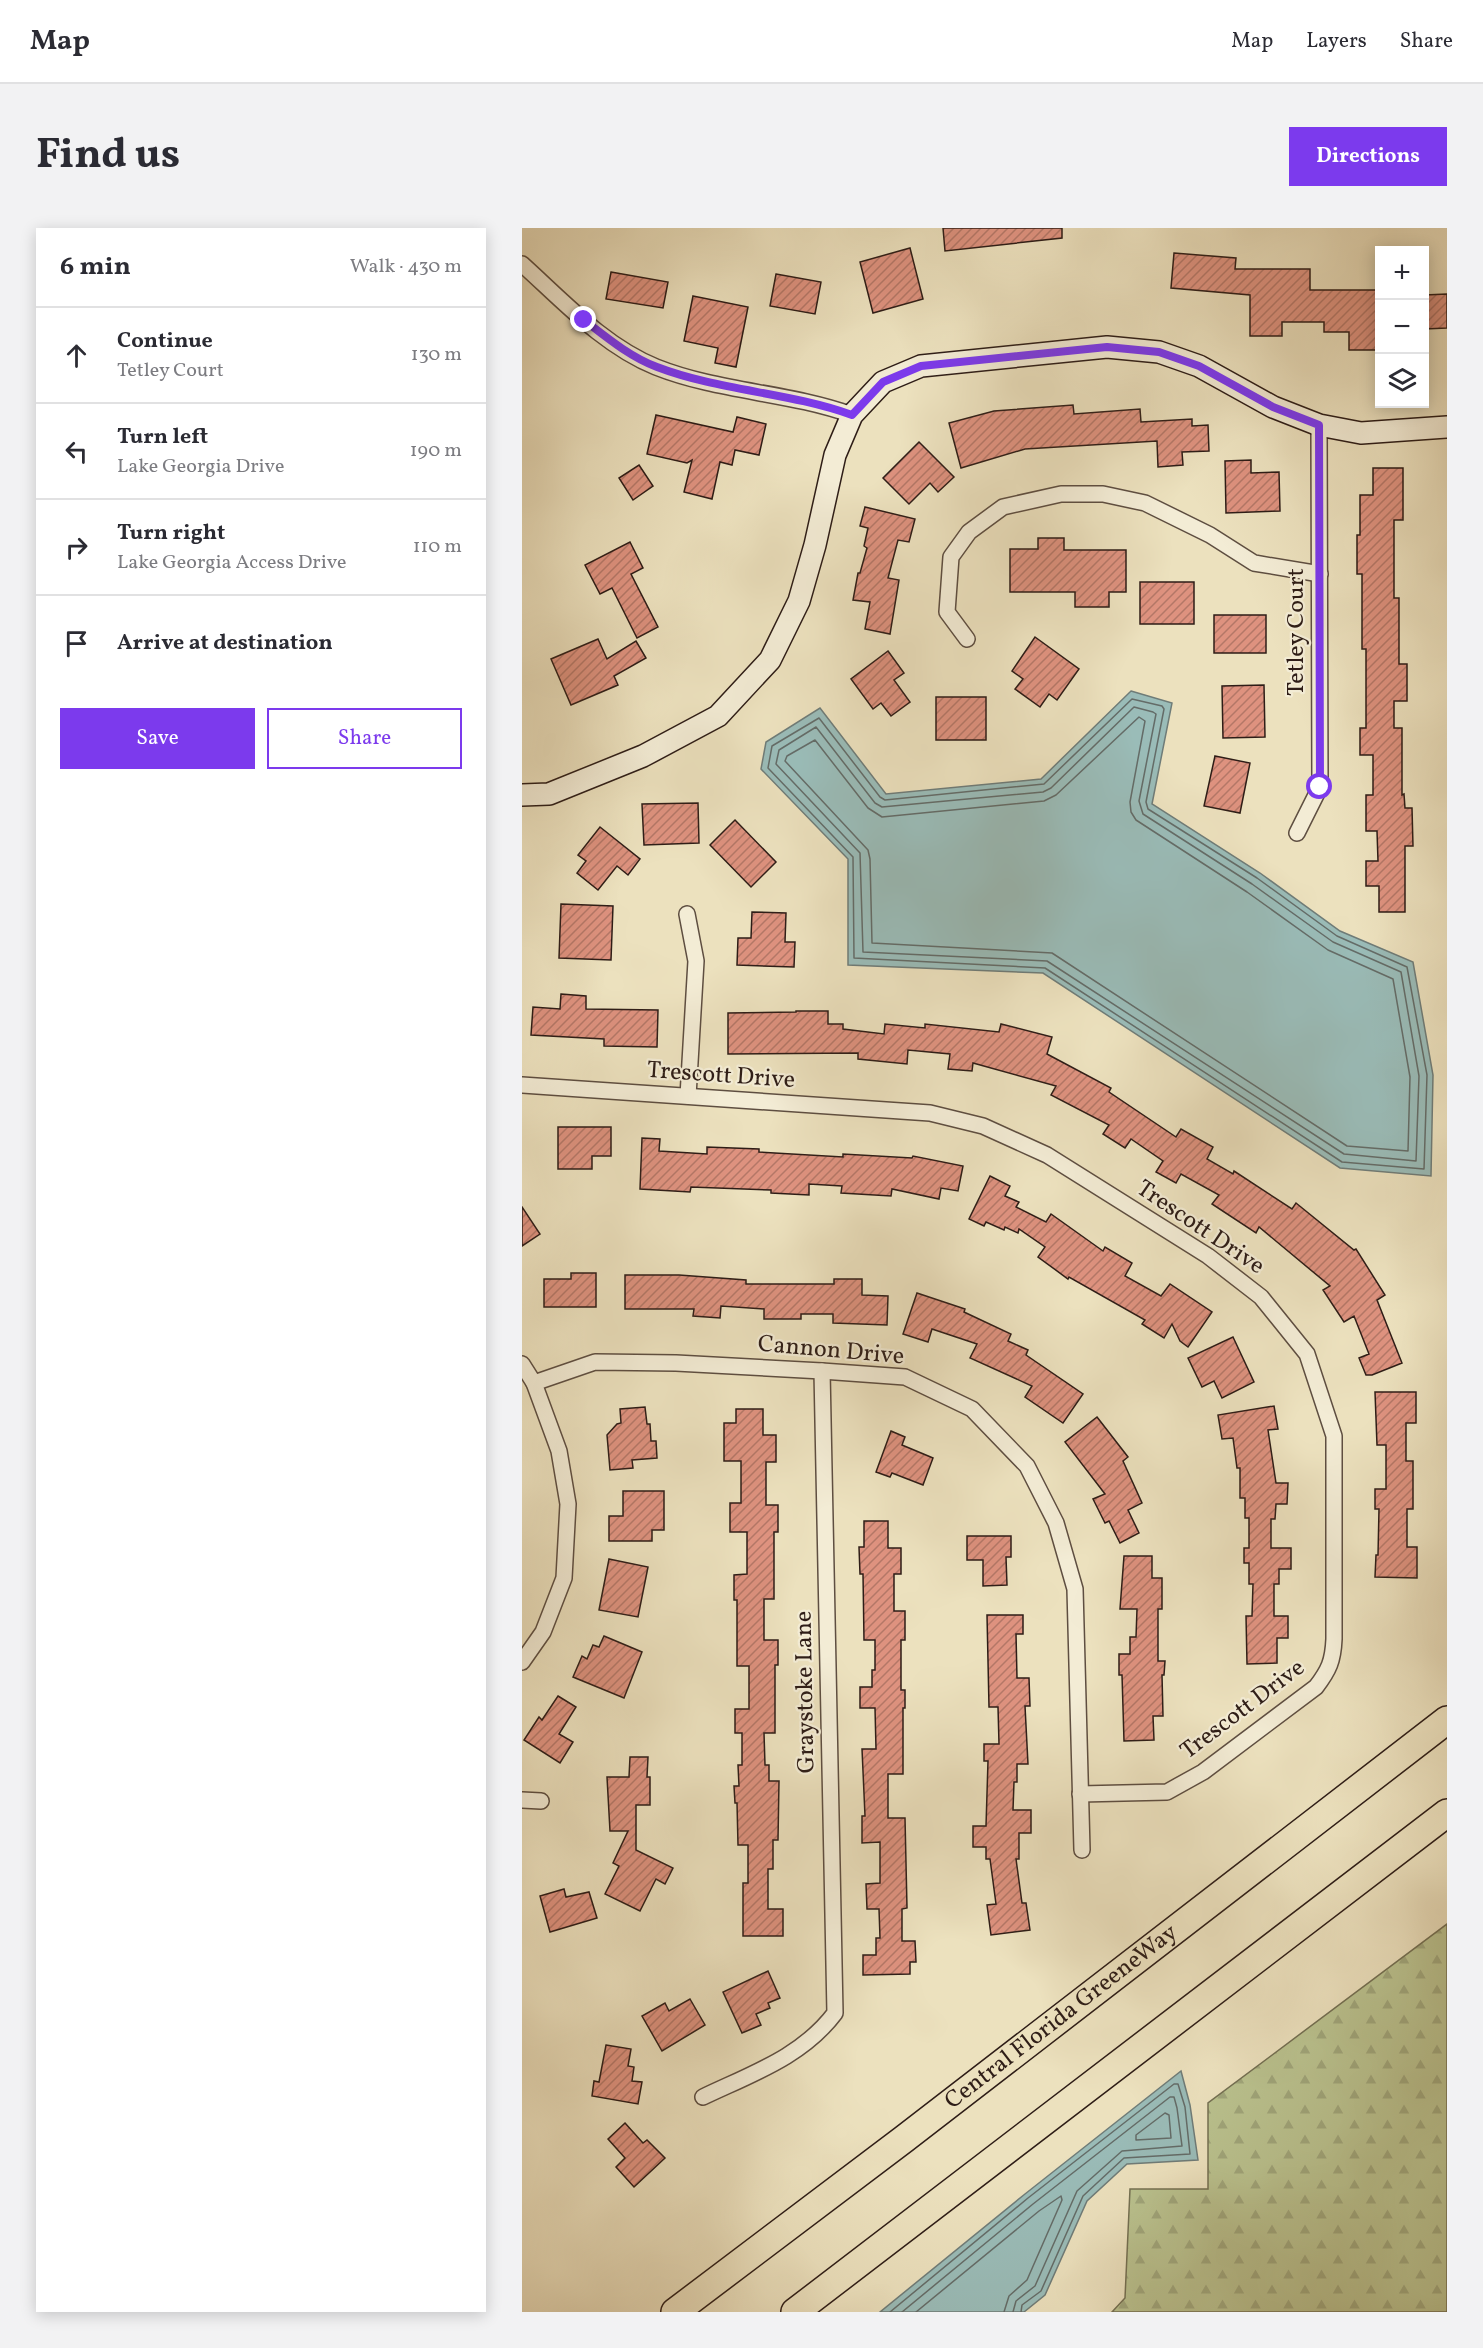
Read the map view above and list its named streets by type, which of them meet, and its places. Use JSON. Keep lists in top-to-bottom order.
{
  "streets": {
    "highway": ["Central Florida GreeneWay"],
    "street": [
      "Tetley Court",
      "Trescott Drive",
      "Cannon Drive",
      "Graystoke Lane"
    ]
  },
  "crossings": [
    ["Trescott Drive", "Cannon Drive"],
    ["Cannon Drive", "Graystoke Lane"]
  ],
  "page": {
    "header": "Map",
    "nav": ["Map", "Layers", "Share"],
    "title": "Find us",
    "buttons": [
      "Directions",
      ["Save", "Share"]
    ],
    "heading": ["6 min", "Walk · 430 m"],
    "map_buttons": ["+", "−"],
    "list": [
      ["Continue", "Tetley Court", "130 m"],
      ["Turn left", "Lake Georgia Drive", "190 m"],
      ["Turn right", "Lake Georgia Access Drive", "110 m"],
      "Arrive at destination"
    ]
  }
}
